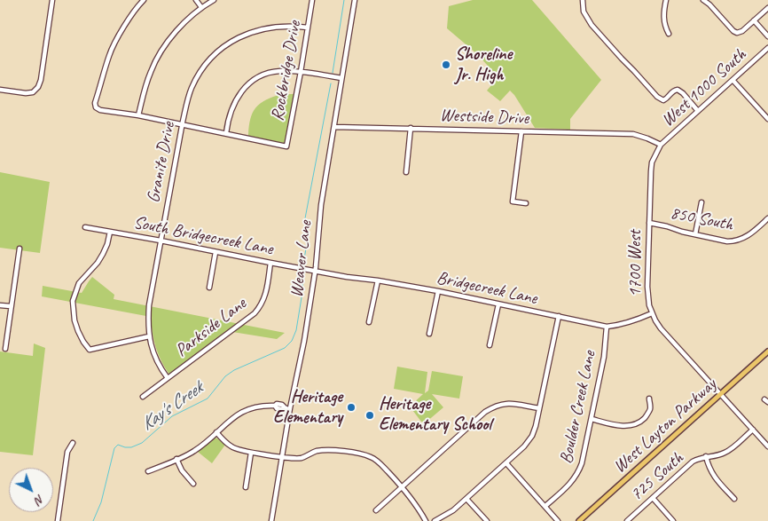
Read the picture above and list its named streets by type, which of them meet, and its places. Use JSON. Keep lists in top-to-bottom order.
{
  "streets": {
    "main road": ["West Layton Parkway"],
    "street": [
      "Rockbridge Drive",
      "West 1000 South",
      "Westside Drive",
      "Granite Drive",
      "850 South",
      "South Bridgecreek Lane",
      "Weaver Lane",
      "1700 West",
      "Bridgecreek Lane",
      "Parkside Lane",
      "Boulder Creek Lane",
      "725 South"
    ]
  },
  "crossings": [
    ["Rockbridge Drive", "Granite Drive"],
    ["West 1000 South", "Westside Drive"],
    ["West 1000 South", "1700 West"],
    ["Westside Drive", "Weaver Lane"],
    ["Granite Drive", "South Bridgecreek Lane"],
    ["Granite Drive", "Parkside Lane"],
    ["850 South", "1700 West"],
    ["South Bridgecreek Lane", "Weaver Lane"],
    ["South Bridgecreek Lane", "Bridgecreek Lane"],
    ["South Bridgecreek Lane", "Parkside Lane"],
    ["Weaver Lane", "Bridgecreek Lane"],
    ["1700 West", "Bridgecreek Lane"],
    ["1700 West", "West Layton Parkway"],
    ["1700 West", "725 South"],
    ["Bridgecreek Lane", "Boulder Creek Lane"]
  ],
  "water": ["Kay's Creek"],
  "places": ["Shoreline Jr. High", "Heritage Elementary", "Heritage Elementary School"],
  "north": "bottom right"
}
